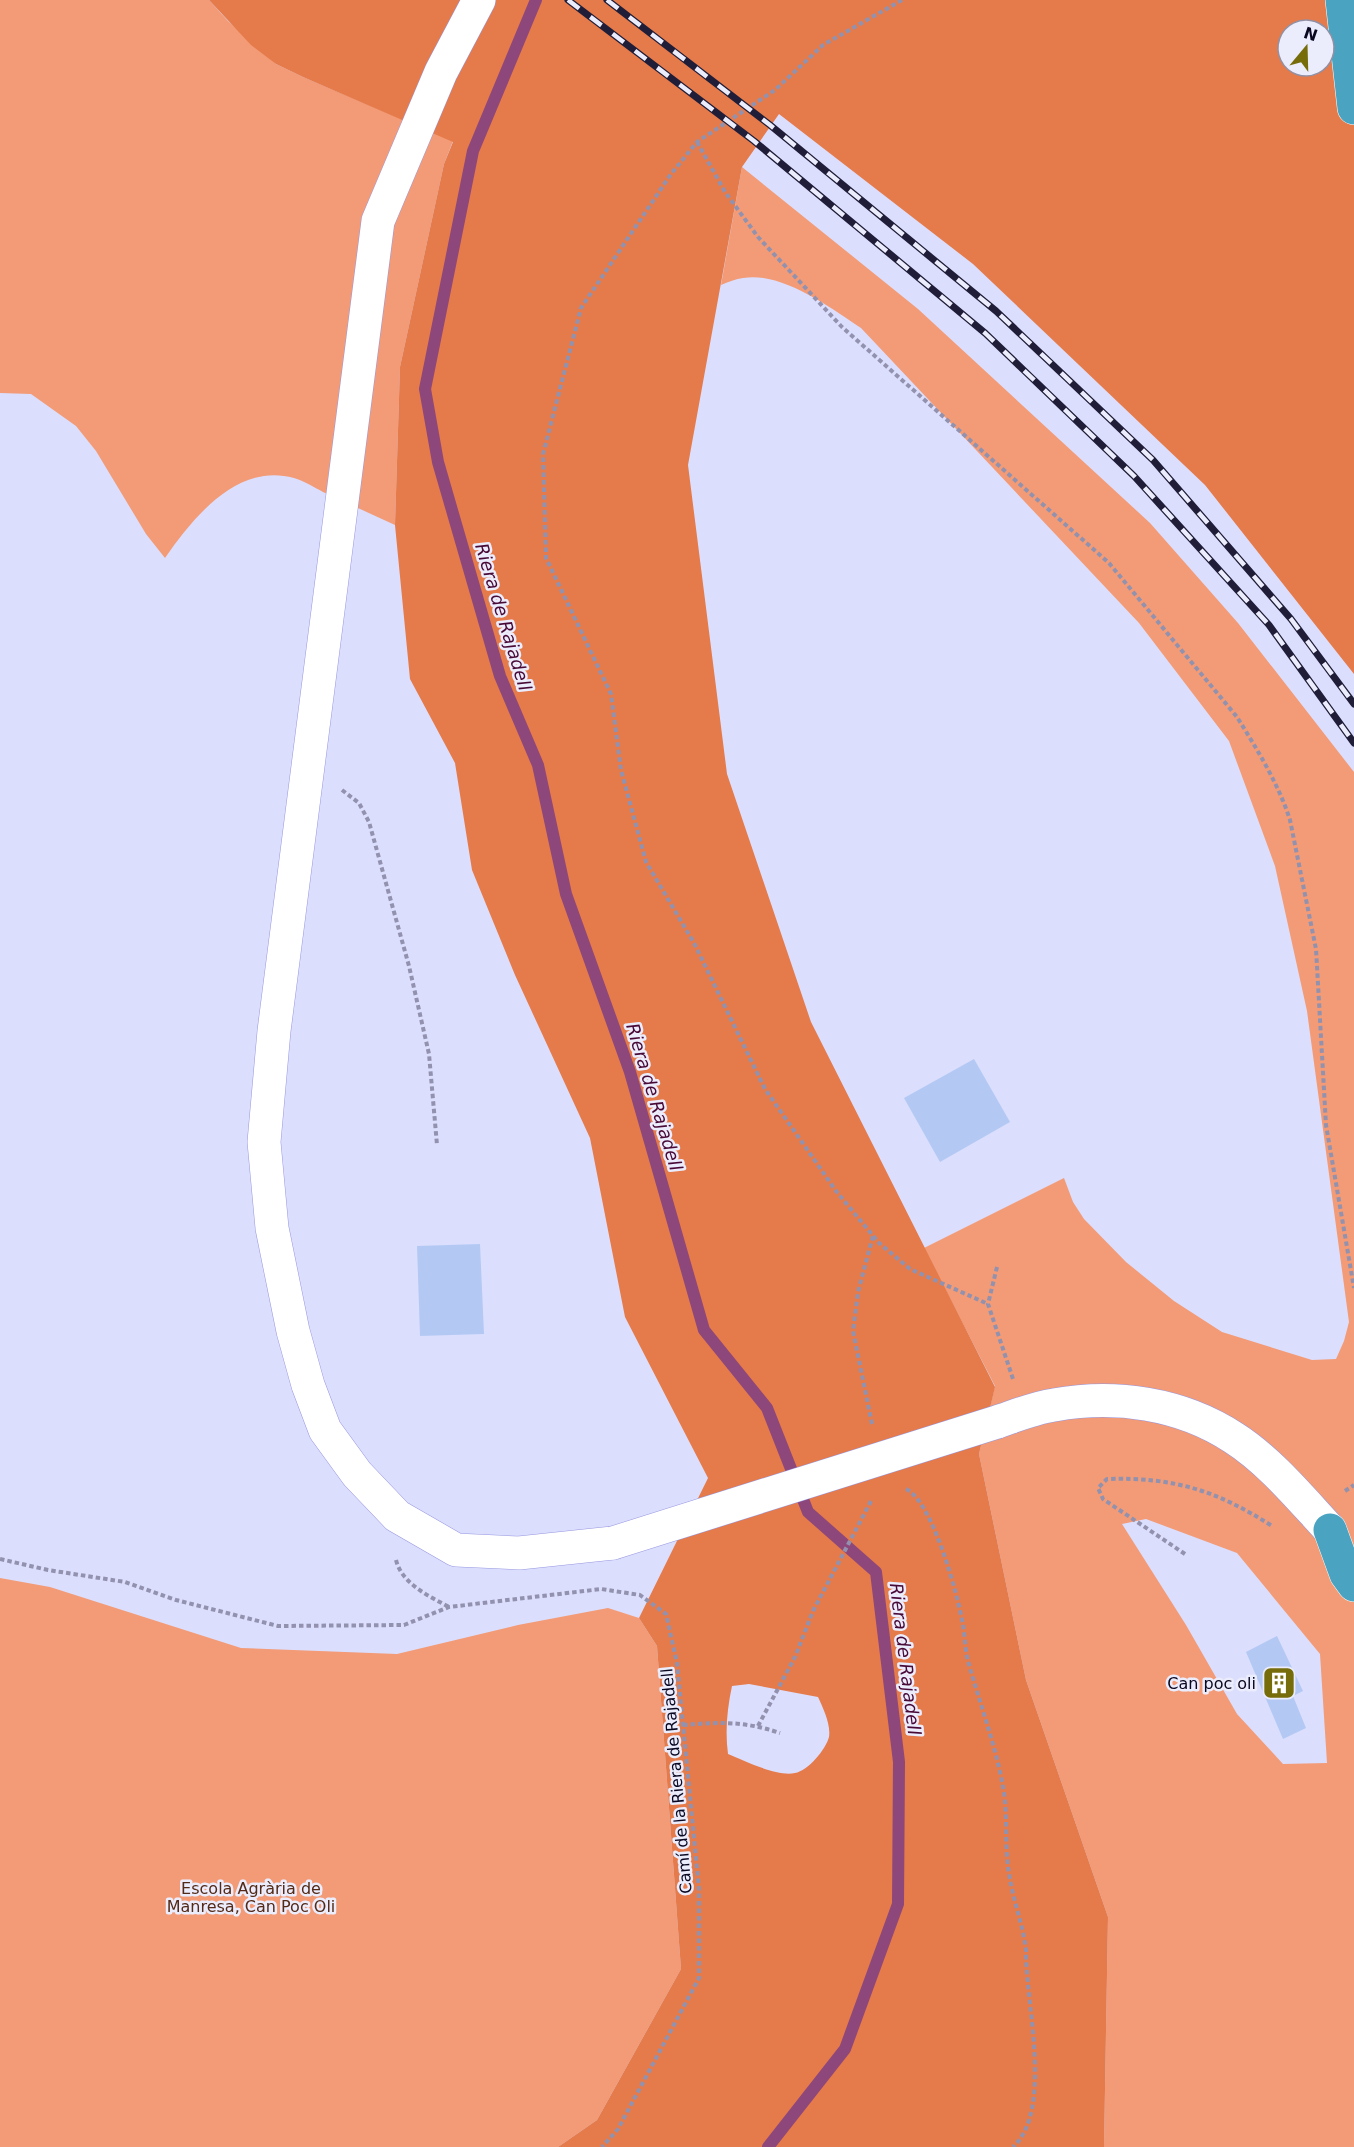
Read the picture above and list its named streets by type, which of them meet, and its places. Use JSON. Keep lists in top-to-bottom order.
{
  "streets": {
    "path": ["Camí de la Riera de Rajadell"]
  },
  "water": ["Riera de Rajadell"],
  "parks": ["Escola Agrària de Manresa, Can Poc Oli"],
  "places": {
    "building": ["Can poc oli"]
  },
  "north": "top"
}
